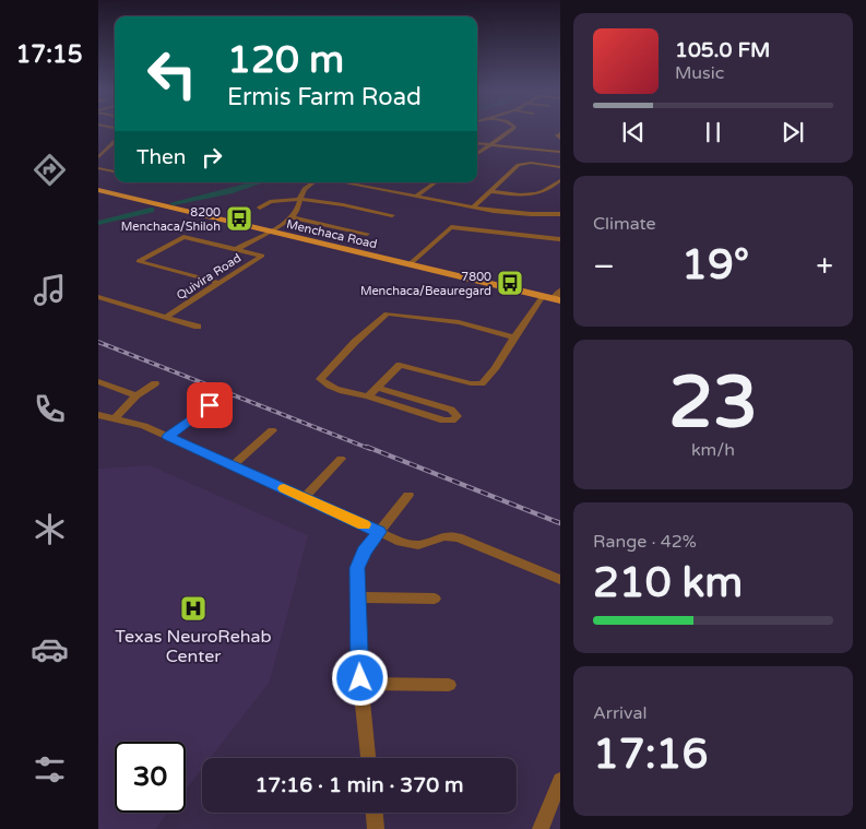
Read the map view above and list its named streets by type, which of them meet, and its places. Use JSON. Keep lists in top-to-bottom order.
{
  "streets": {
    "main road": ["Menchaca Road"],
    "street": ["Quivira Road"]
  },
  "places": {
    "bus stop": ["8200 Menchaca/Shiloh", "7800 Menchaca/Beauregard"],
    "hospital": ["Texas NeuroRehab Center"]
  },
  "page": {
    "tabs": "17:15",
    "turn": ["120 m", "Ermis Farm Road"],
    "song": ["105.0 FM", "Music"],
    "then": "Then",
    "tile": [
      "Climate",
      ["23", "km/h"],
      ["Range · 42%", "210 km"],
      ["Arrival", "17:16"]
    ],
    "heat": ["−", "19°", "+"],
    "limit": "30",
    "trip": "17:16 · 1 min · 370 m"
  }
}
